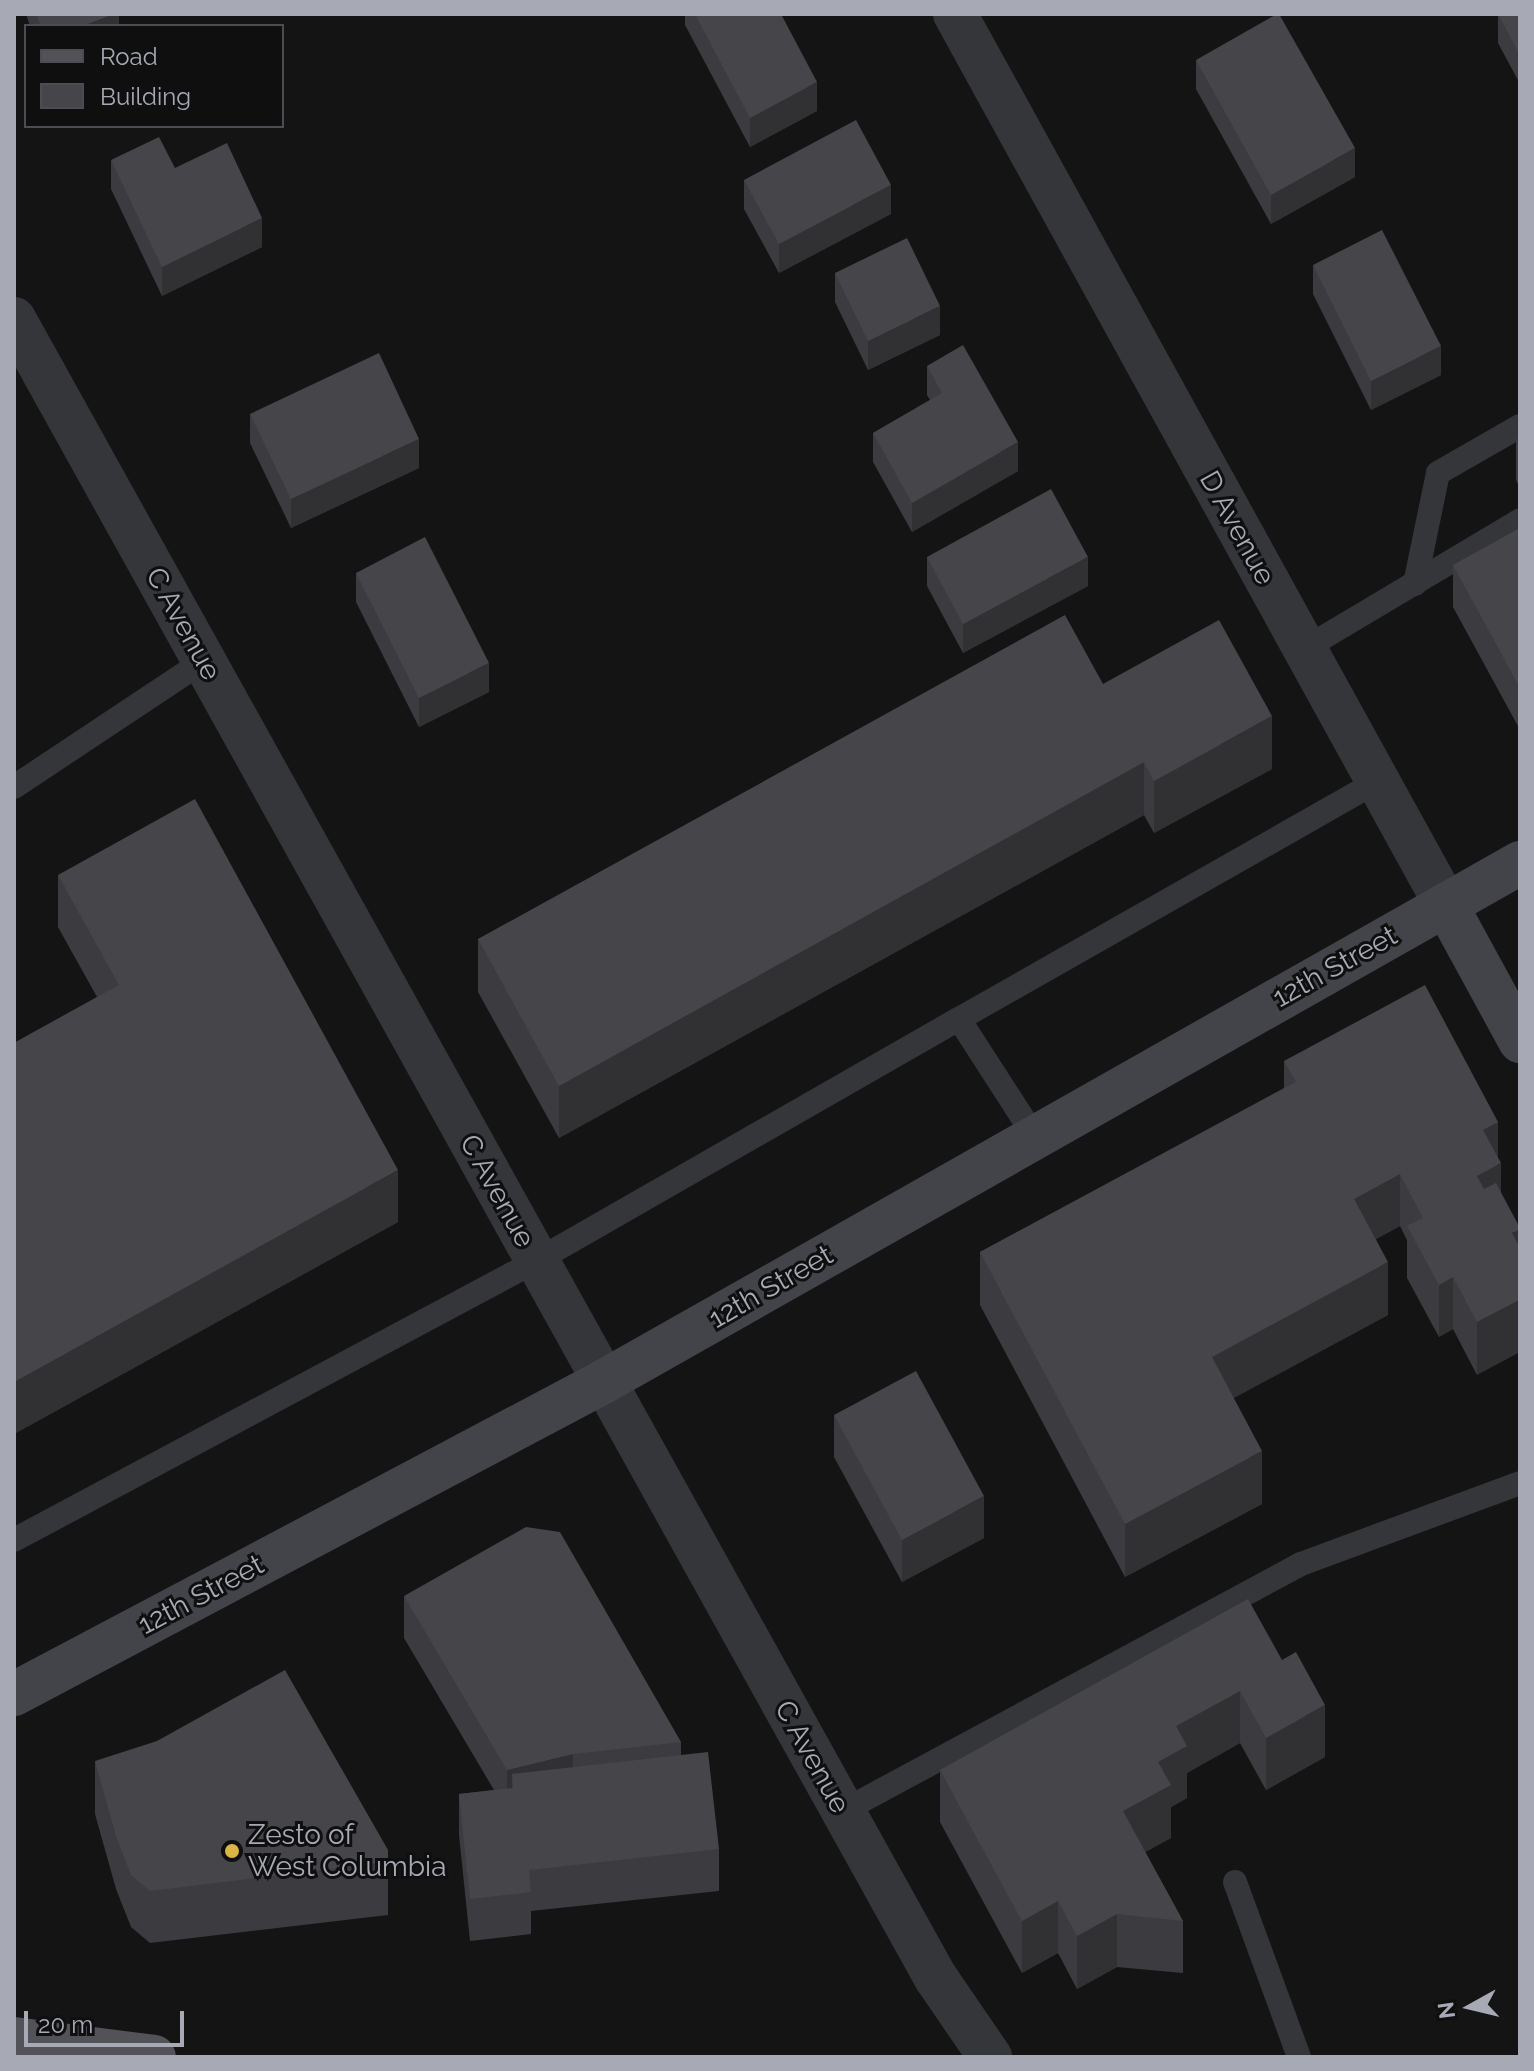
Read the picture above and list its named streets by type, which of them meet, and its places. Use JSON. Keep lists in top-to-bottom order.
{
  "streets": {
    "main road": ["D Avenue", "12th Street"],
    "street": ["C Avenue"]
  },
  "crossings": [
    ["D Avenue", "12th Street"],
    ["C Avenue", "12th Street"]
  ],
  "places": ["Zesto of West Columbia"],
  "legend": ["Road", "Building"],
  "scale_bar": "20 m",
  "north": "left"
}
